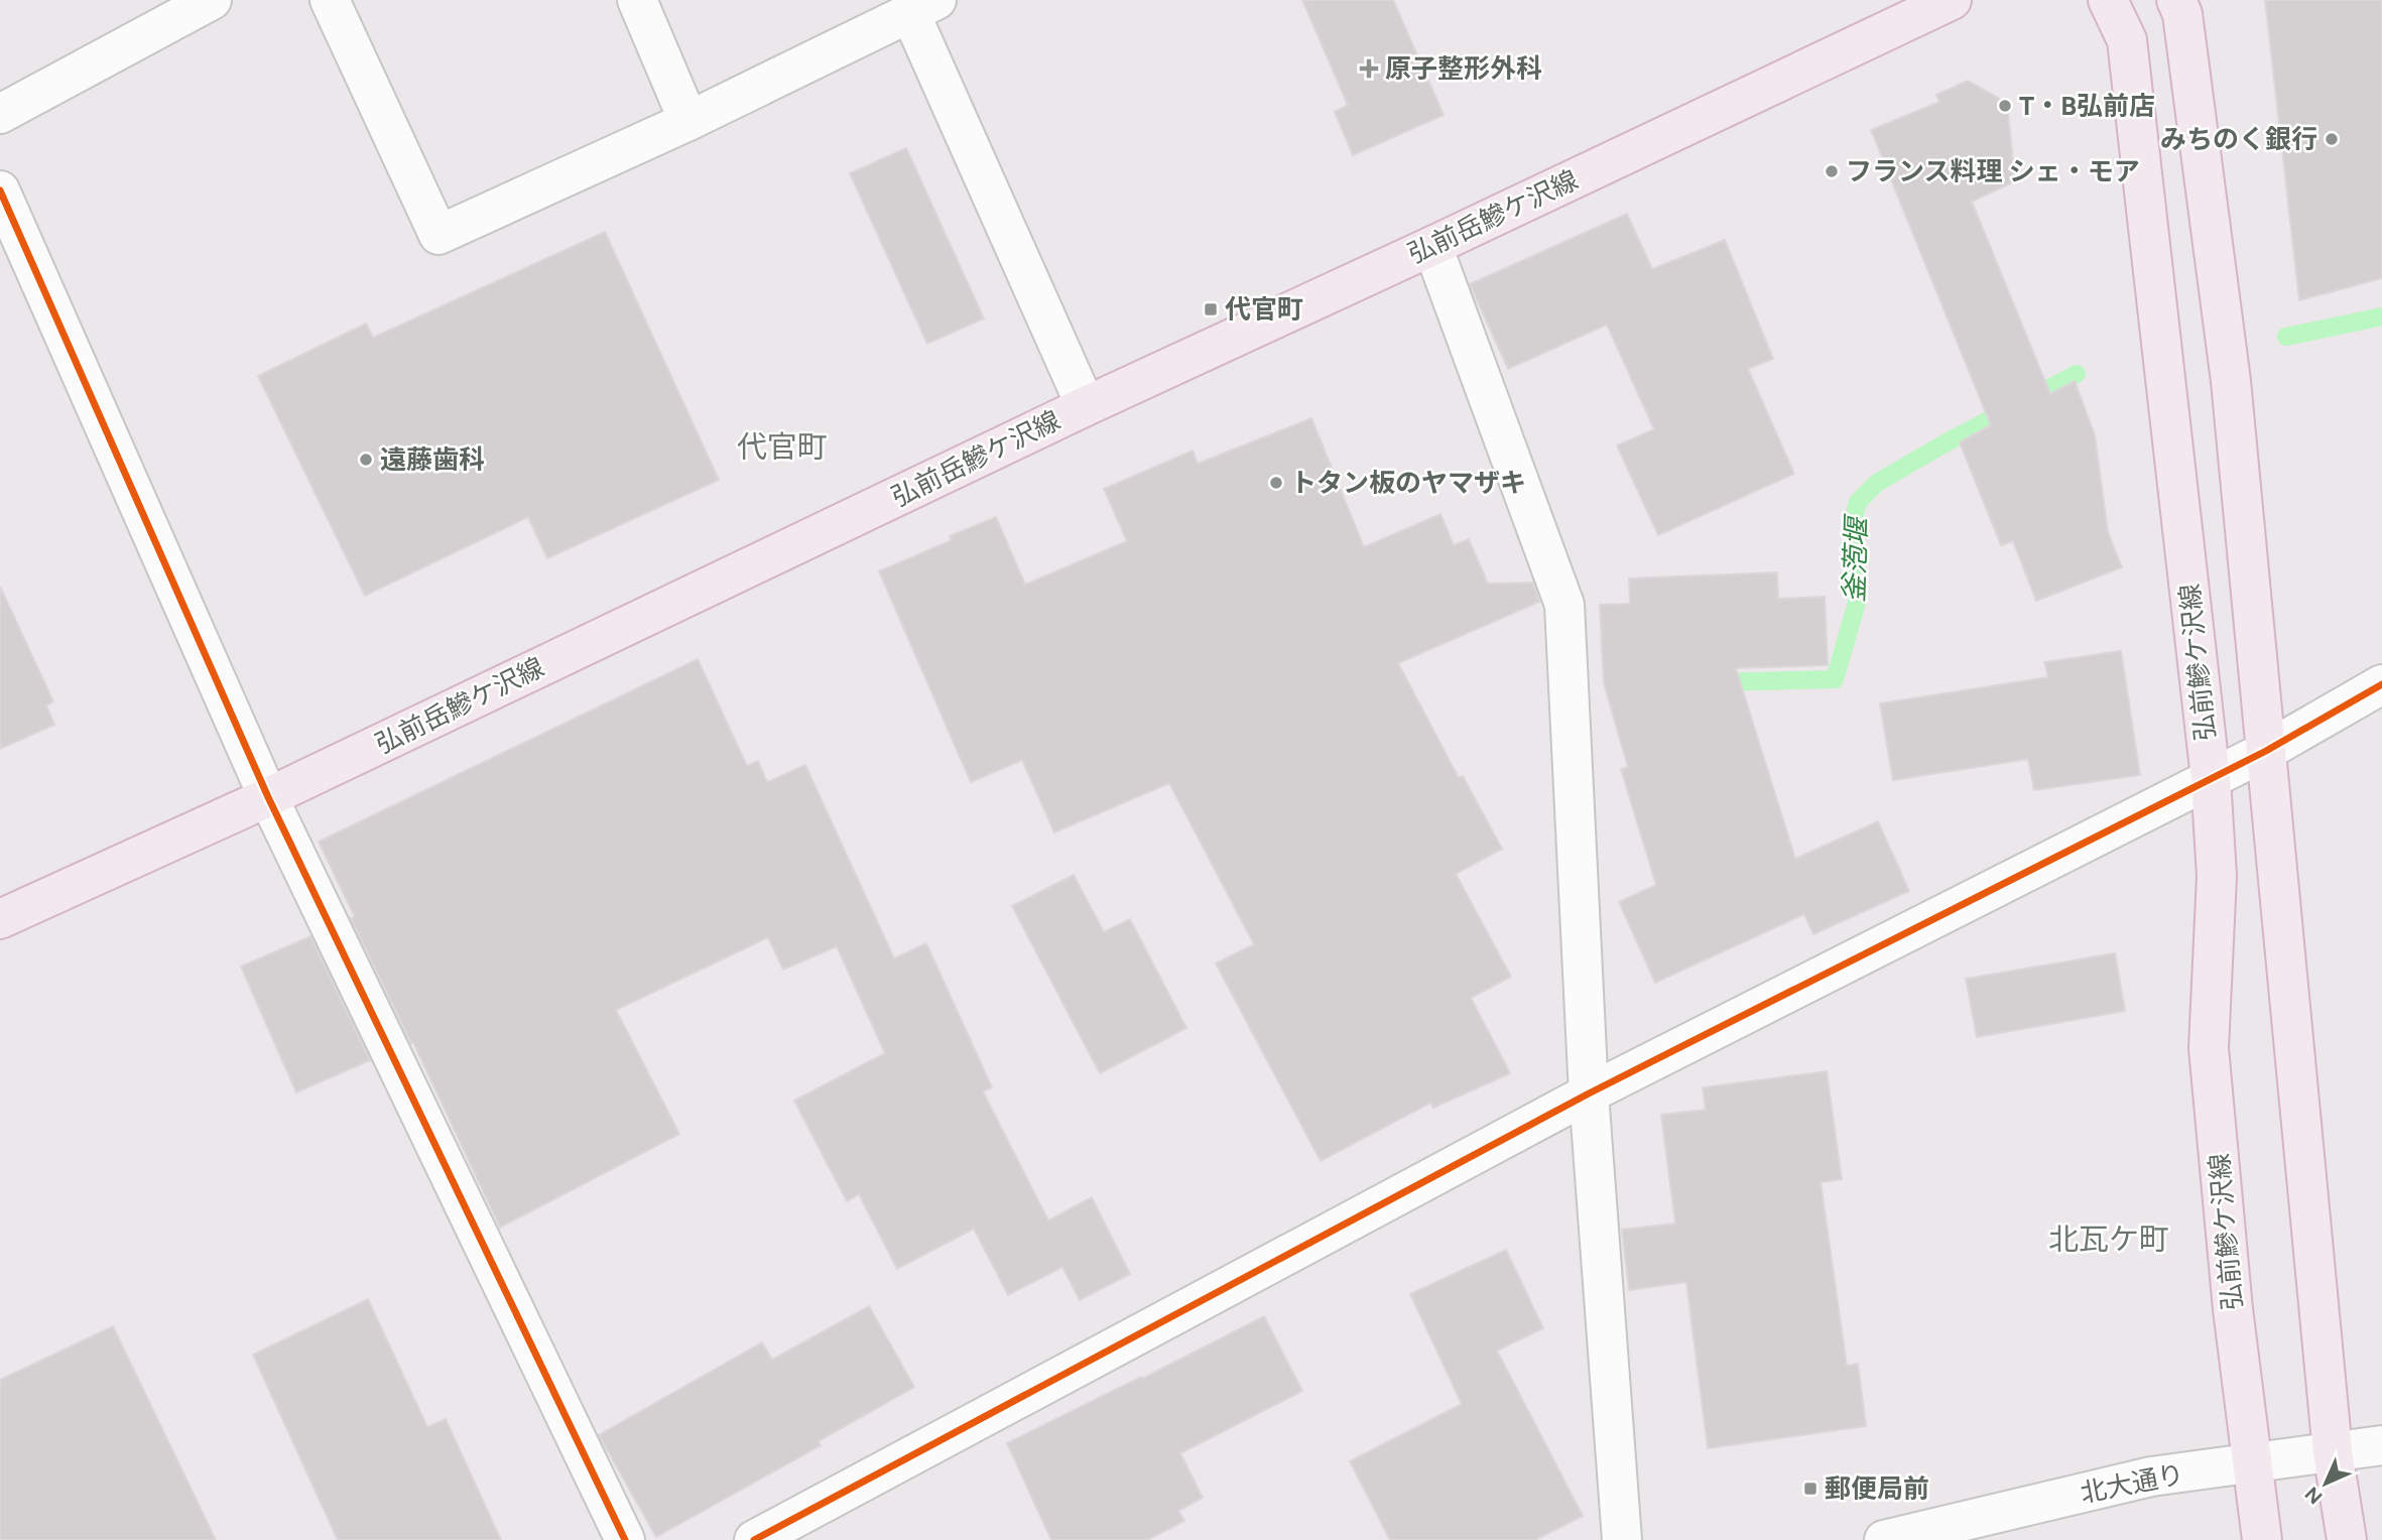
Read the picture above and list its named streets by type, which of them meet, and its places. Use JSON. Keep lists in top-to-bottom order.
{
  "streets": {
    "main road": ["弘前岳鰺ケ沢線", "弘前鰺ケ沢線"],
    "street": ["北大通り"]
  },
  "crossings": [
    ["弘前鰺ケ沢線", "北大通り"]
  ],
  "districts": ["代官町", "北瓦ケ町"],
  "water": ["釜萢堰"],
  "places": {
    "health": ["原子整形外科"],
    "other": [
      "T・B弘前店",
      "みちのく銀行",
      "フランス料理 シェ・モア",
      "遠藤歯科",
      "トタン板のヤマザキ"
    ],
    "transit": ["代官町", "郵便局前"]
  },
  "north": "bottom left"
}
